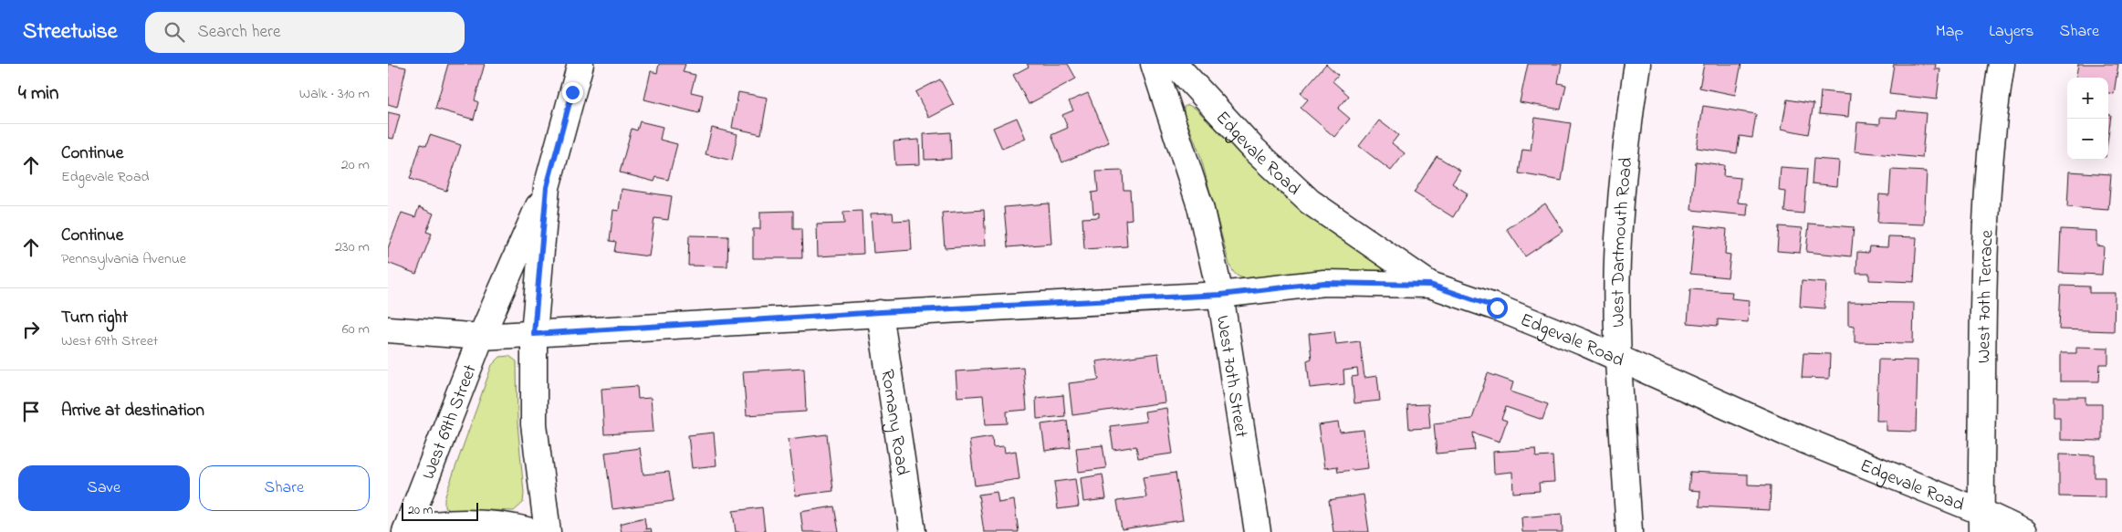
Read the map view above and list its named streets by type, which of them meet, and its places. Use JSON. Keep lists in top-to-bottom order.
{
  "streets": {
    "street": [
      "Edgevale Road",
      "West Dartmouth Road",
      "West 70th Terrace",
      "West 70th Street",
      "West 69th Street",
      "Romany Road"
    ]
  },
  "crossings": [
    ["Edgevale Road", "West Dartmouth Road"],
    ["Edgevale Road", "West 70th Terrace"]
  ],
  "scale_bar": "20 m",
  "page": {
    "header": "Streetwise",
    "search": "Search here",
    "nav": ["Map", "Layers", "Share"],
    "heading": ["4 min", "Walk · 310 m"],
    "map_buttons": ["+", "−"],
    "list": [
      ["Continue", "Edgevale Road", "20 m"],
      ["Continue", "Pennsylvania Avenue", "230 m"],
      ["Turn right", "West 69th Street", "60 m"],
      "Arrive at destination"
    ],
    "buttons": ["Save", "Share"],
    "scale": "20 m"
  }
}
